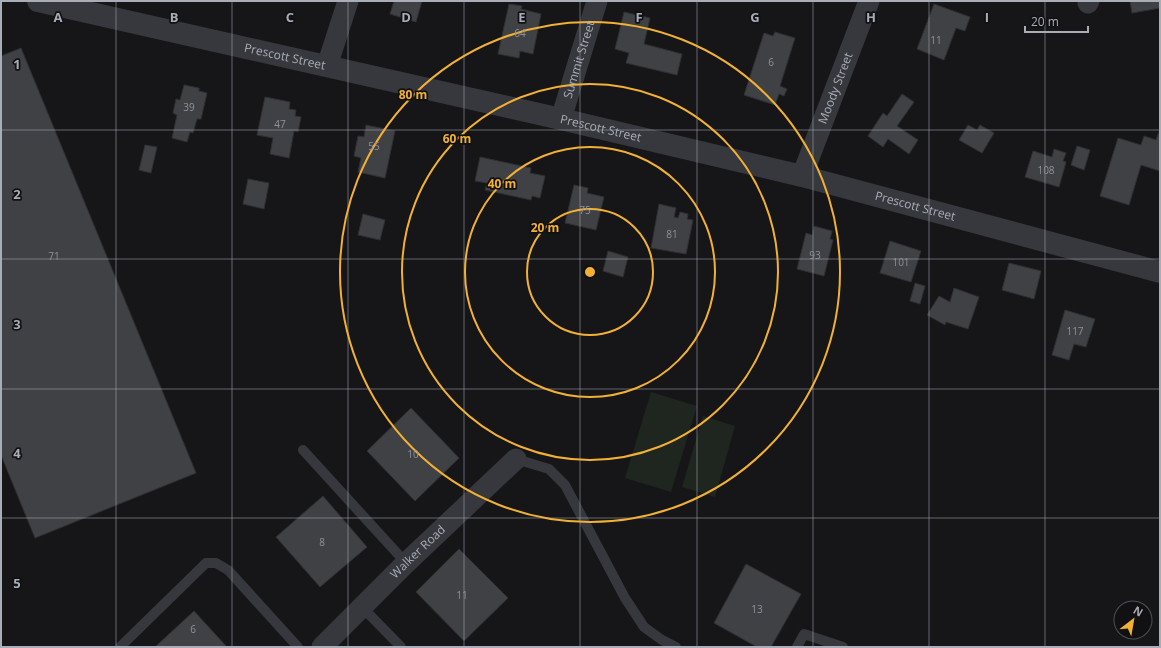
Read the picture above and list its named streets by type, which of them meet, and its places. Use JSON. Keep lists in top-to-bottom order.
{
  "streets": {
    "street": [
      "Prescott Street",
      "Summit Street",
      "Moody Street",
      "Walker Road"
    ]
  },
  "crossings": [
    ["Prescott Street", "Summit Street"],
    ["Prescott Street", "Moody Street"]
  ],
  "house_numbers": [
    "64",
    "11",
    "6",
    "39",
    "47",
    "55",
    "108",
    "75",
    "81",
    "93",
    "71",
    "101",
    "117",
    "10",
    "8",
    "11",
    "13",
    "6"
  ],
  "scale_bar": "20 m",
  "north": "top right",
  "grid": {
    "columns": [
      "A",
      "B",
      "C",
      "D",
      "E",
      "F",
      "G",
      "H",
      "I"
    ],
    "rows": [
      "1",
      "2",
      "3",
      "4",
      "5"
    ]
  },
  "rings": [
    "80 m",
    "60 m",
    "40 m",
    "20 m"
  ]
}
